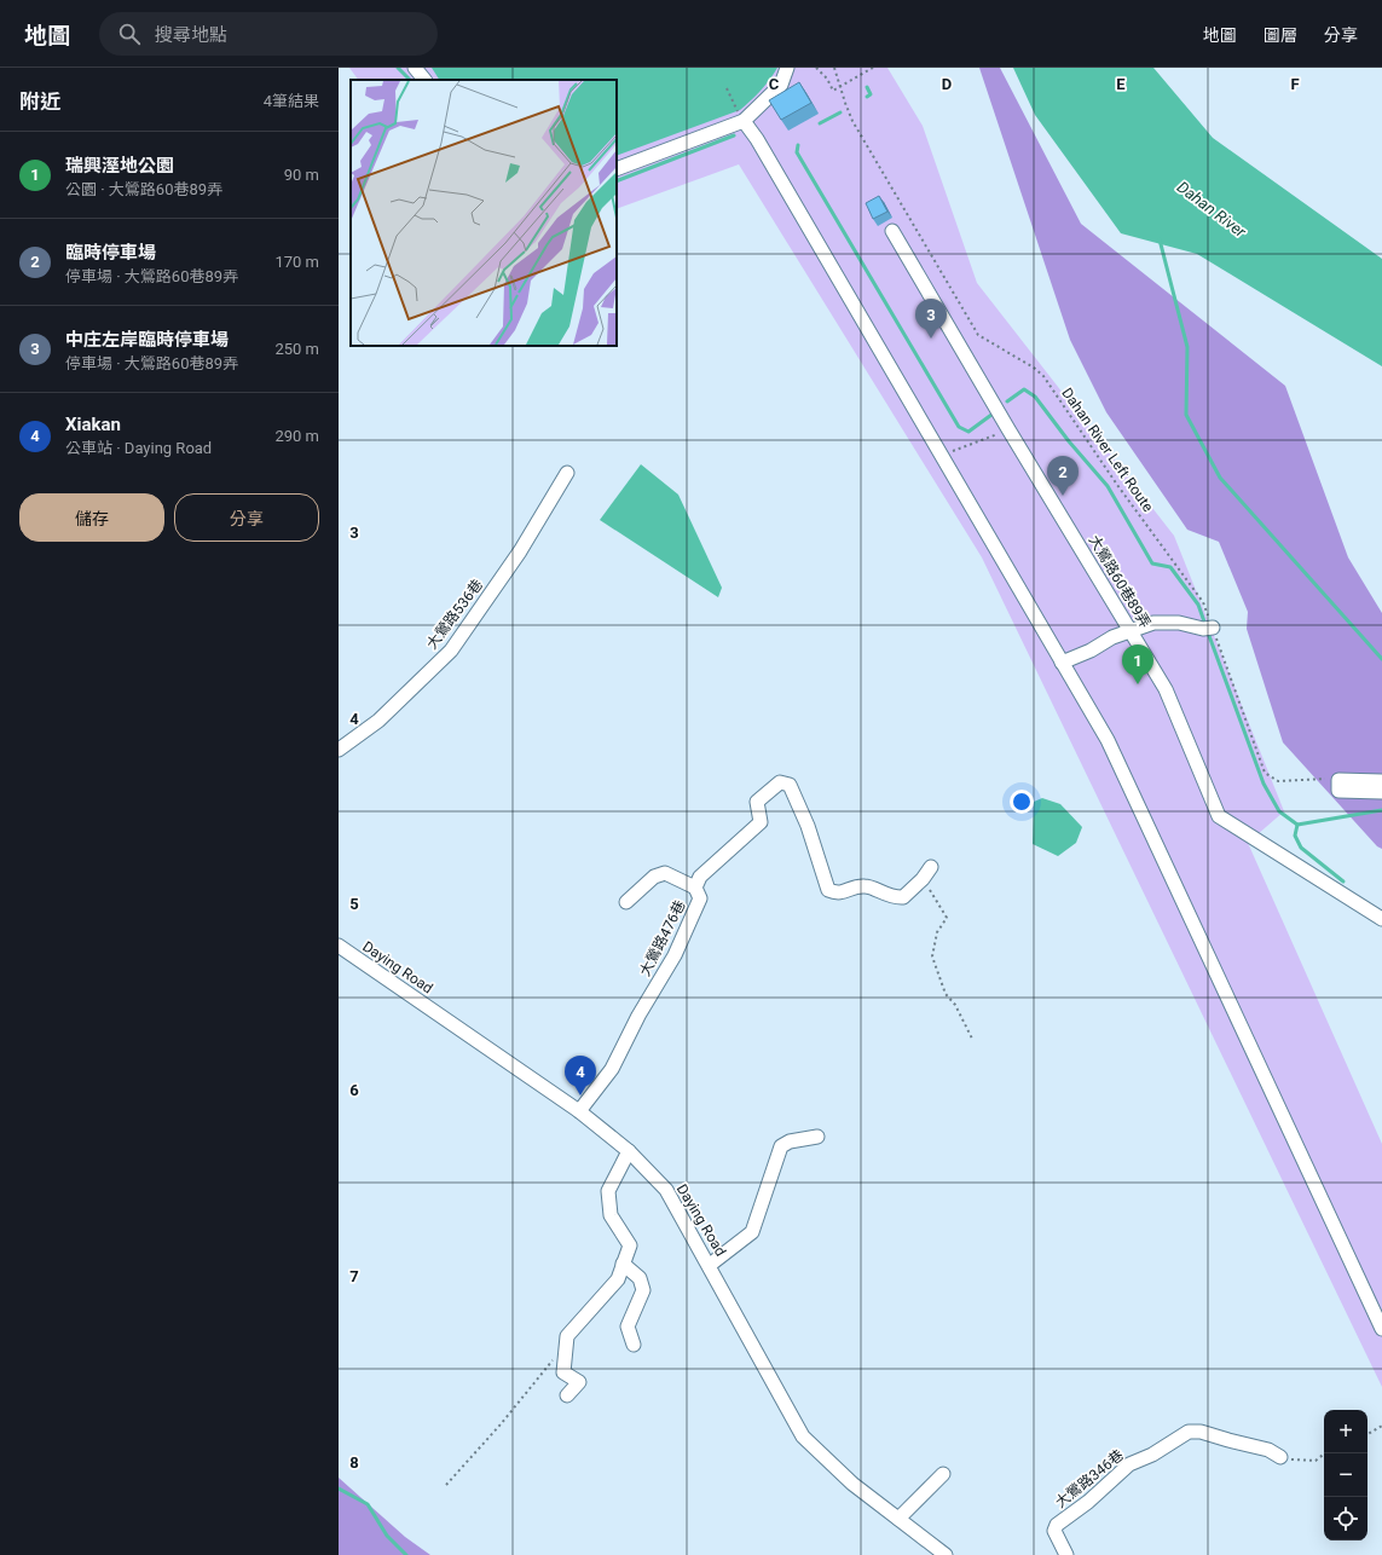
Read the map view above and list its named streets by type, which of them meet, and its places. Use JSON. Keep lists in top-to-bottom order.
{
  "streets": {
    "street": [
      "大鶯路60巷89弄",
      "大鶯路536巷",
      "大鶯路476巷",
      "Daying Road",
      "大鶯路346巷"
    ],
    "path": ["Dahan River Left Route"]
  },
  "crossings": [
    ["大鶯路476巷", "Daying Road"]
  ],
  "water": ["Dahan River"],
  "page": {
    "header": "地圖",
    "search": "搜尋地點",
    "nav": ["地圖", "圖層", "分享"],
    "heading": ["附近", "4筆結果"],
    "list": [
      {
        "mark": "1",
        "name": "瑞興溼地公園",
        "note": "公園 · 大鶯路60巷89弄",
        "value": "90 m"
      },
      {
        "mark": "2",
        "name": "臨時停車場",
        "note": "停車場 · 大鶯路60巷89弄",
        "value": "170 m"
      },
      {
        "mark": "3",
        "name": "中庄左岸臨時停車場",
        "note": "停車場 · 大鶯路60巷89弄",
        "value": "250 m"
      },
      {
        "mark": "4",
        "name": "Xiakan",
        "note": "公車站 · Daying Road",
        "value": "290 m"
      }
    ],
    "pins": [
      "3",
      "2",
      "1",
      "4"
    ],
    "buttons": ["儲存", "分享"],
    "map_buttons": ["+", "−"]
  },
  "grid": {
    "columns": [
      "C",
      "D",
      "E",
      "F"
    ],
    "rows": [
      "3",
      "4",
      "5",
      "6",
      "7",
      "8"
    ]
  }
}
